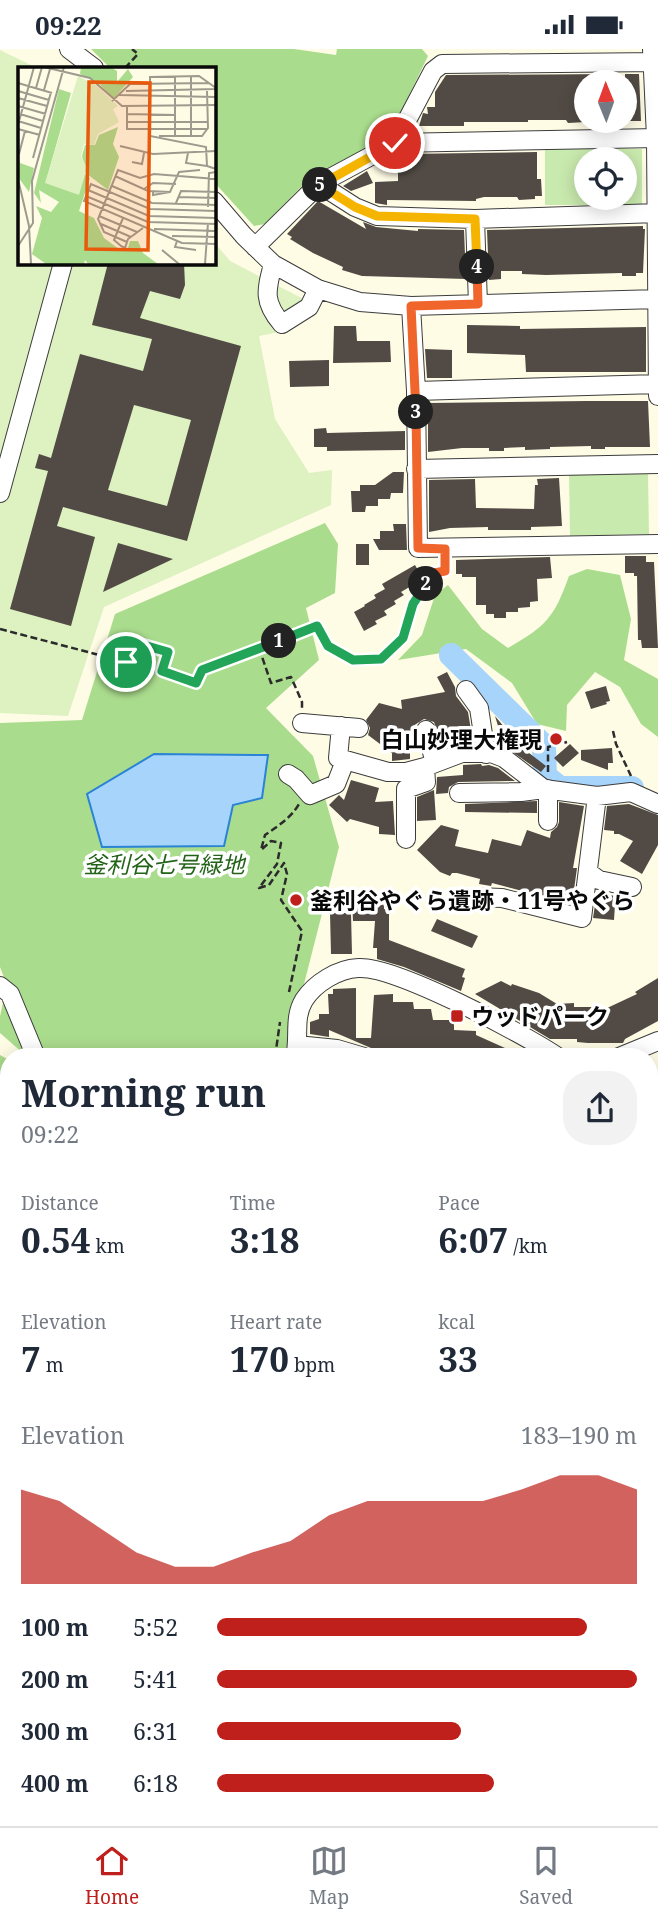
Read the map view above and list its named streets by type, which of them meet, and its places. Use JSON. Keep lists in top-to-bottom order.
{
  "parks": ["釜利谷七号緑地"],
  "places": {
    "other": ["白山妙理大権現", "釜利谷やぐら遺跡・11号やぐら"],
    "transit": ["ウッドパーク"]
  },
  "north": "top",
  "page": {
    "status": "09:22",
    "pins": [
      "5",
      "4",
      "3",
      "2",
      "1"
    ],
    "heading": ["Morning run", "09:22"],
    "stats": [
      ["Distance", "0.54 km"],
      ["Time", "3:18"],
      ["Pace", "6:07 /km"],
      ["Elevation", "7 m"],
      ["Heart rate", "170 bpm"],
      ["kcal", "33"]
    ],
    "chart": ["Elevation", "183–190 m"],
    "list": [
      {
        "name": "100 m",
        "note": "5:52"
      },
      {
        "name": "200 m",
        "note": "5:41"
      },
      {
        "name": "300 m",
        "note": "6:31"
      },
      {
        "name": "400 m",
        "note": "6:18"
      }
    ],
    "tabs": ["Home", "Map", "Saved"]
  }
}
